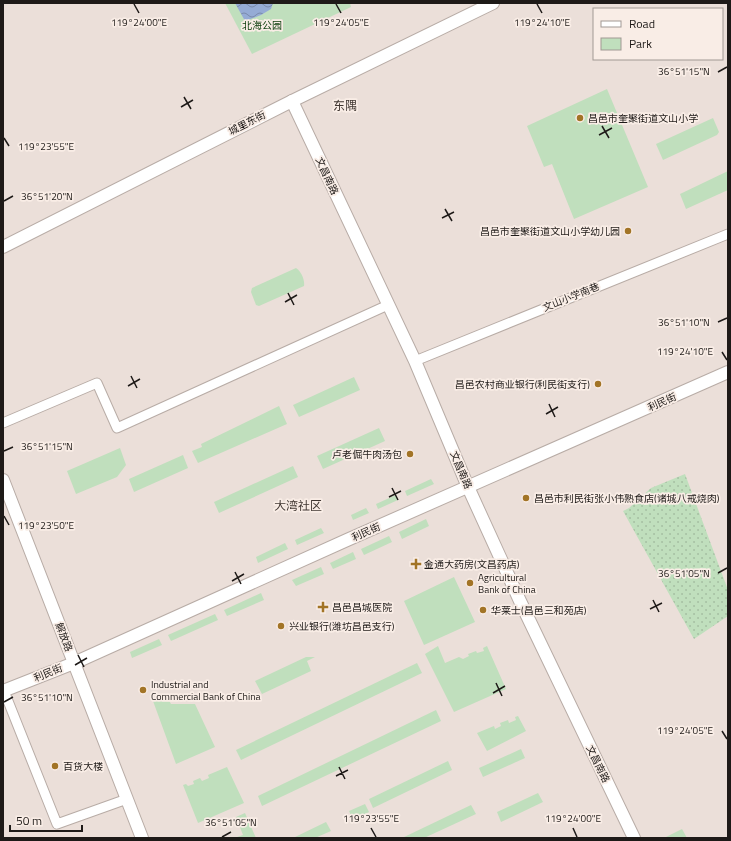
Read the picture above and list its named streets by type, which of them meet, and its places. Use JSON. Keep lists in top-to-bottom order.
{
  "streets": {
    "street": [
      "城里东街",
      "文昌南路",
      "文山小学南巷",
      "利民街",
      "解放路"
    ]
  },
  "crossings": [
    ["城里东街", "文昌南路"],
    ["文昌南路", "文山小学南巷"],
    ["文昌南路", "利民街"],
    ["利民街", "解放路"]
  ],
  "districts": ["东隅", "大湾社区"],
  "parks": ["北海公园"],
  "places": {
    "other": [
      "昌邑市奎聚街道文山小学",
      "昌邑市奎聚街道文山小学幼儿园",
      "昌邑农村商业银行(利民街支行)",
      "卢老倔牛肉汤包",
      "昌邑市利民街张小伟熟食店(诸城八戒烧肉)",
      "Agricultural Bank of China",
      "华莱士(昌邑三和苑店)",
      "兴业银行(潍坊昌邑支行)",
      "Industrial and Commercial Bank of China",
      "百货大楼"
    ],
    "health": ["金通大药房(文昌药店)", "昌邑昌城医院"]
  },
  "legend": ["Road", "Park"],
  "scale_bar": "50 m",
  "coordinates": [
    "119°24'00\"E",
    "119°24'05\"E",
    "119°24'10\"E",
    "36°51'15\"N",
    "119°23'55\"E",
    "36°51'20\"N",
    "36°51'10\"N",
    "119°23'50\"E",
    "36°51'05\"N"
  ]
}
